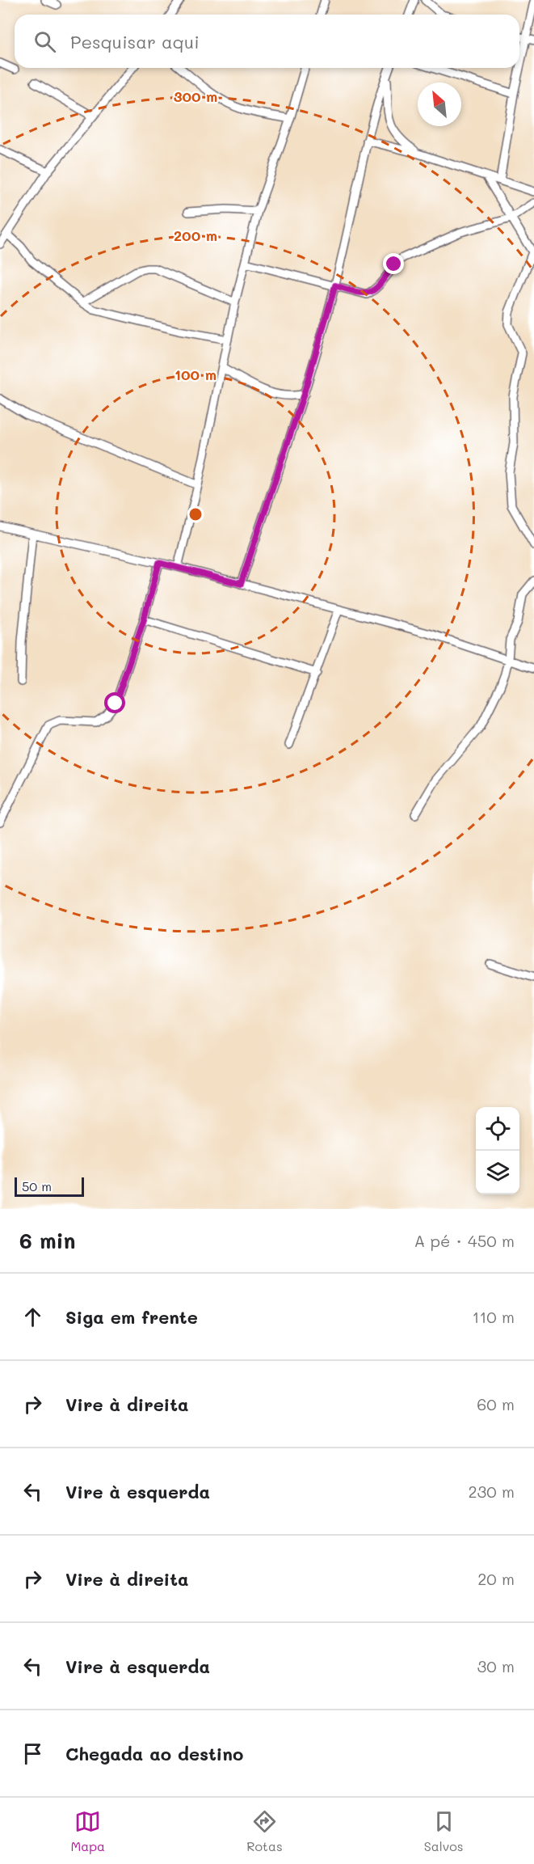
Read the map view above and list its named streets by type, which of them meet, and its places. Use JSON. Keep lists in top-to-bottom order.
{
  "scale_bar": "50 m",
  "north": "top left",
  "page": {
    "search": "Pesquisar aqui",
    "scale": "50 m",
    "heading": ["6 min", "A pé · 450 m"],
    "list": [
      ["Siga em frente", "110 m"],
      ["Vire à direita", "60 m"],
      ["Vire à esquerda", "230 m"],
      ["Vire à direita", "20 m"],
      ["Vire à esquerda", "30 m"],
      "Chegada ao destino"
    ],
    "nav": ["Mapa", "Rotas", "Salvos"]
  },
  "rings": ["300 m", "200 m", "100 m"]
}
